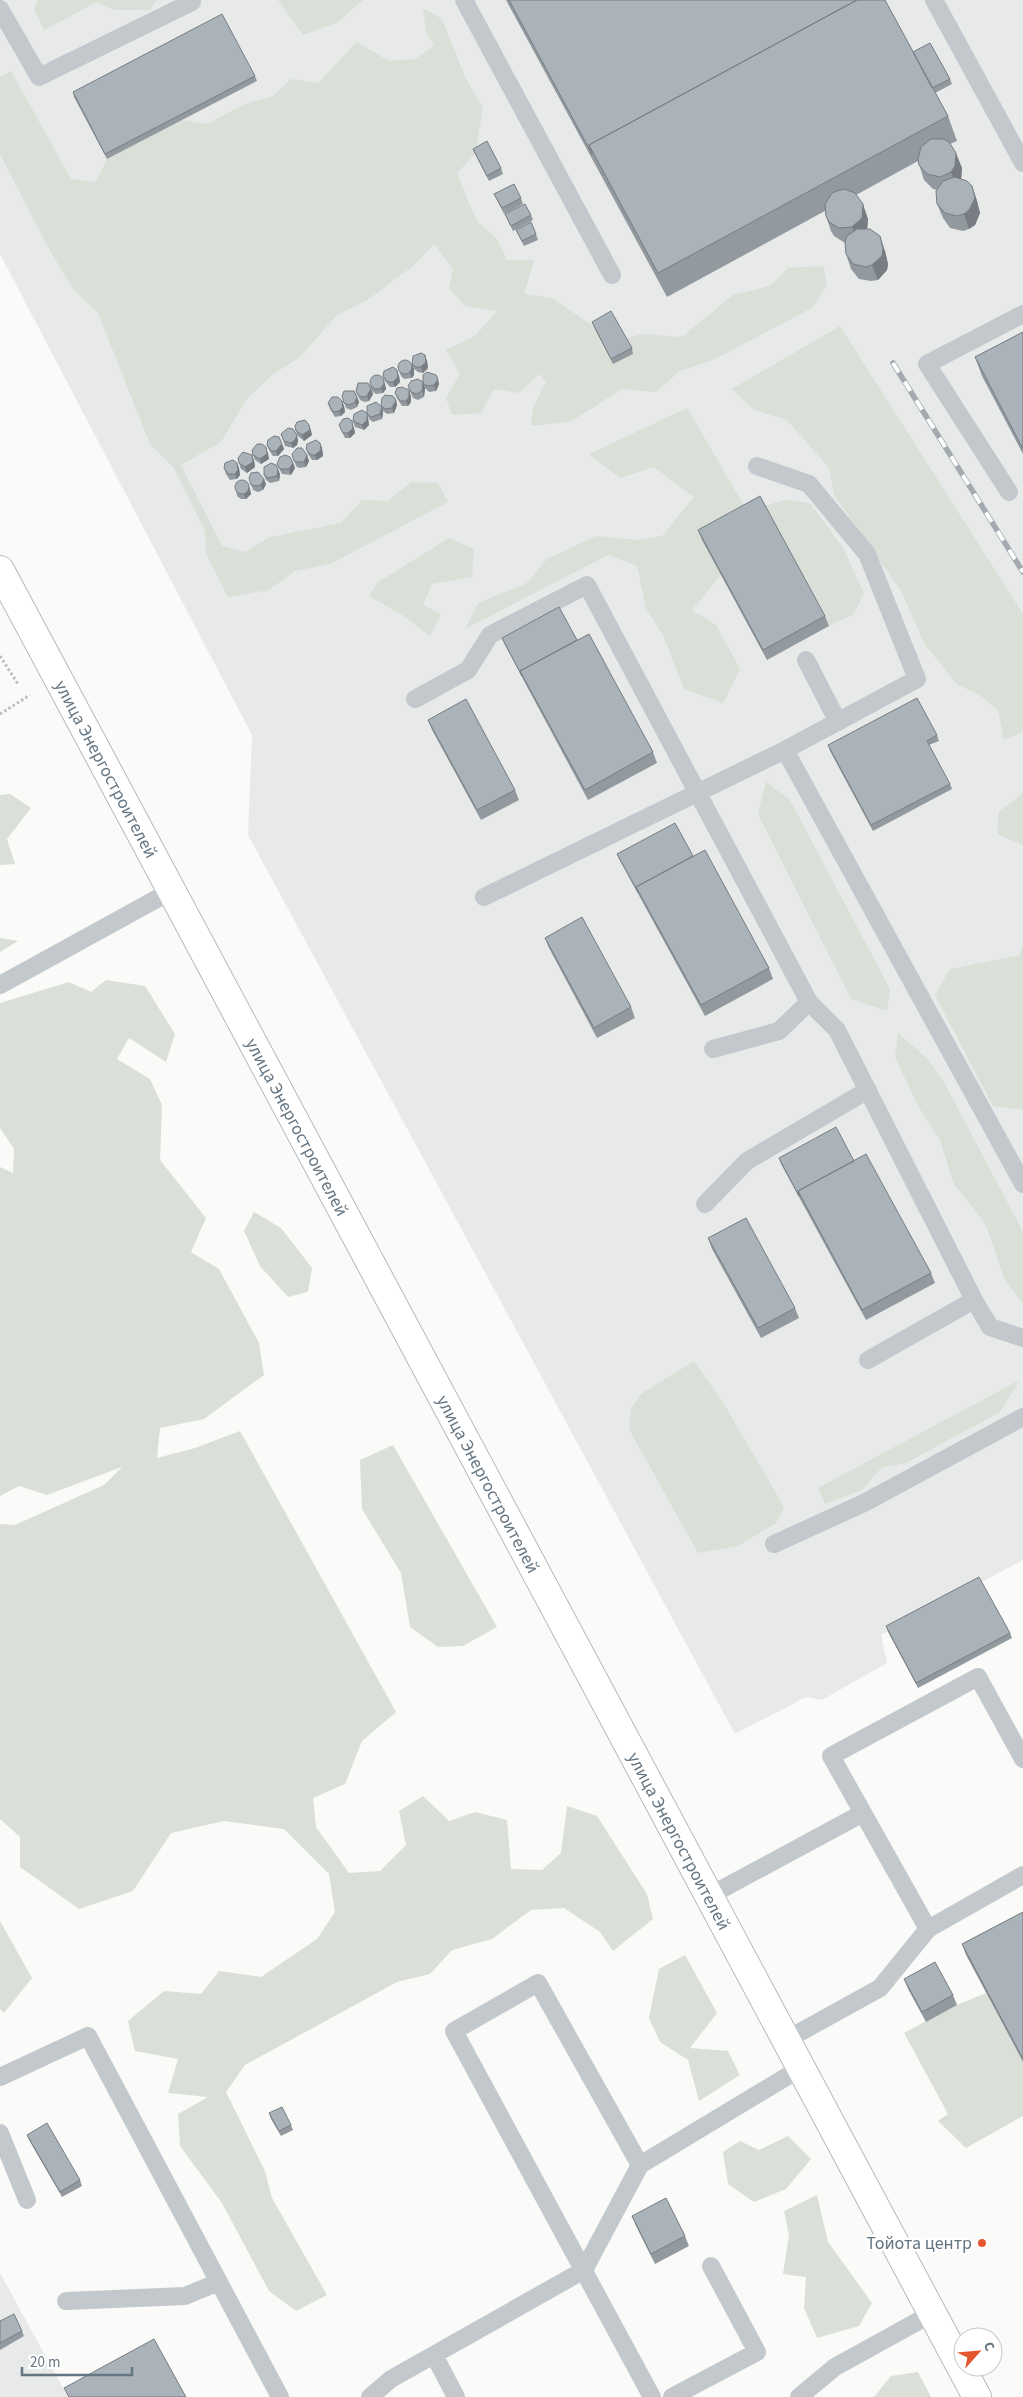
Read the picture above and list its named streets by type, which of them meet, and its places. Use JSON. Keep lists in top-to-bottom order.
{
  "streets": {
    "main road": ["улица Энергостроителей"]
  },
  "places": ["Тойота центр"],
  "scale_bar": "20 m",
  "north": "top right"
}
